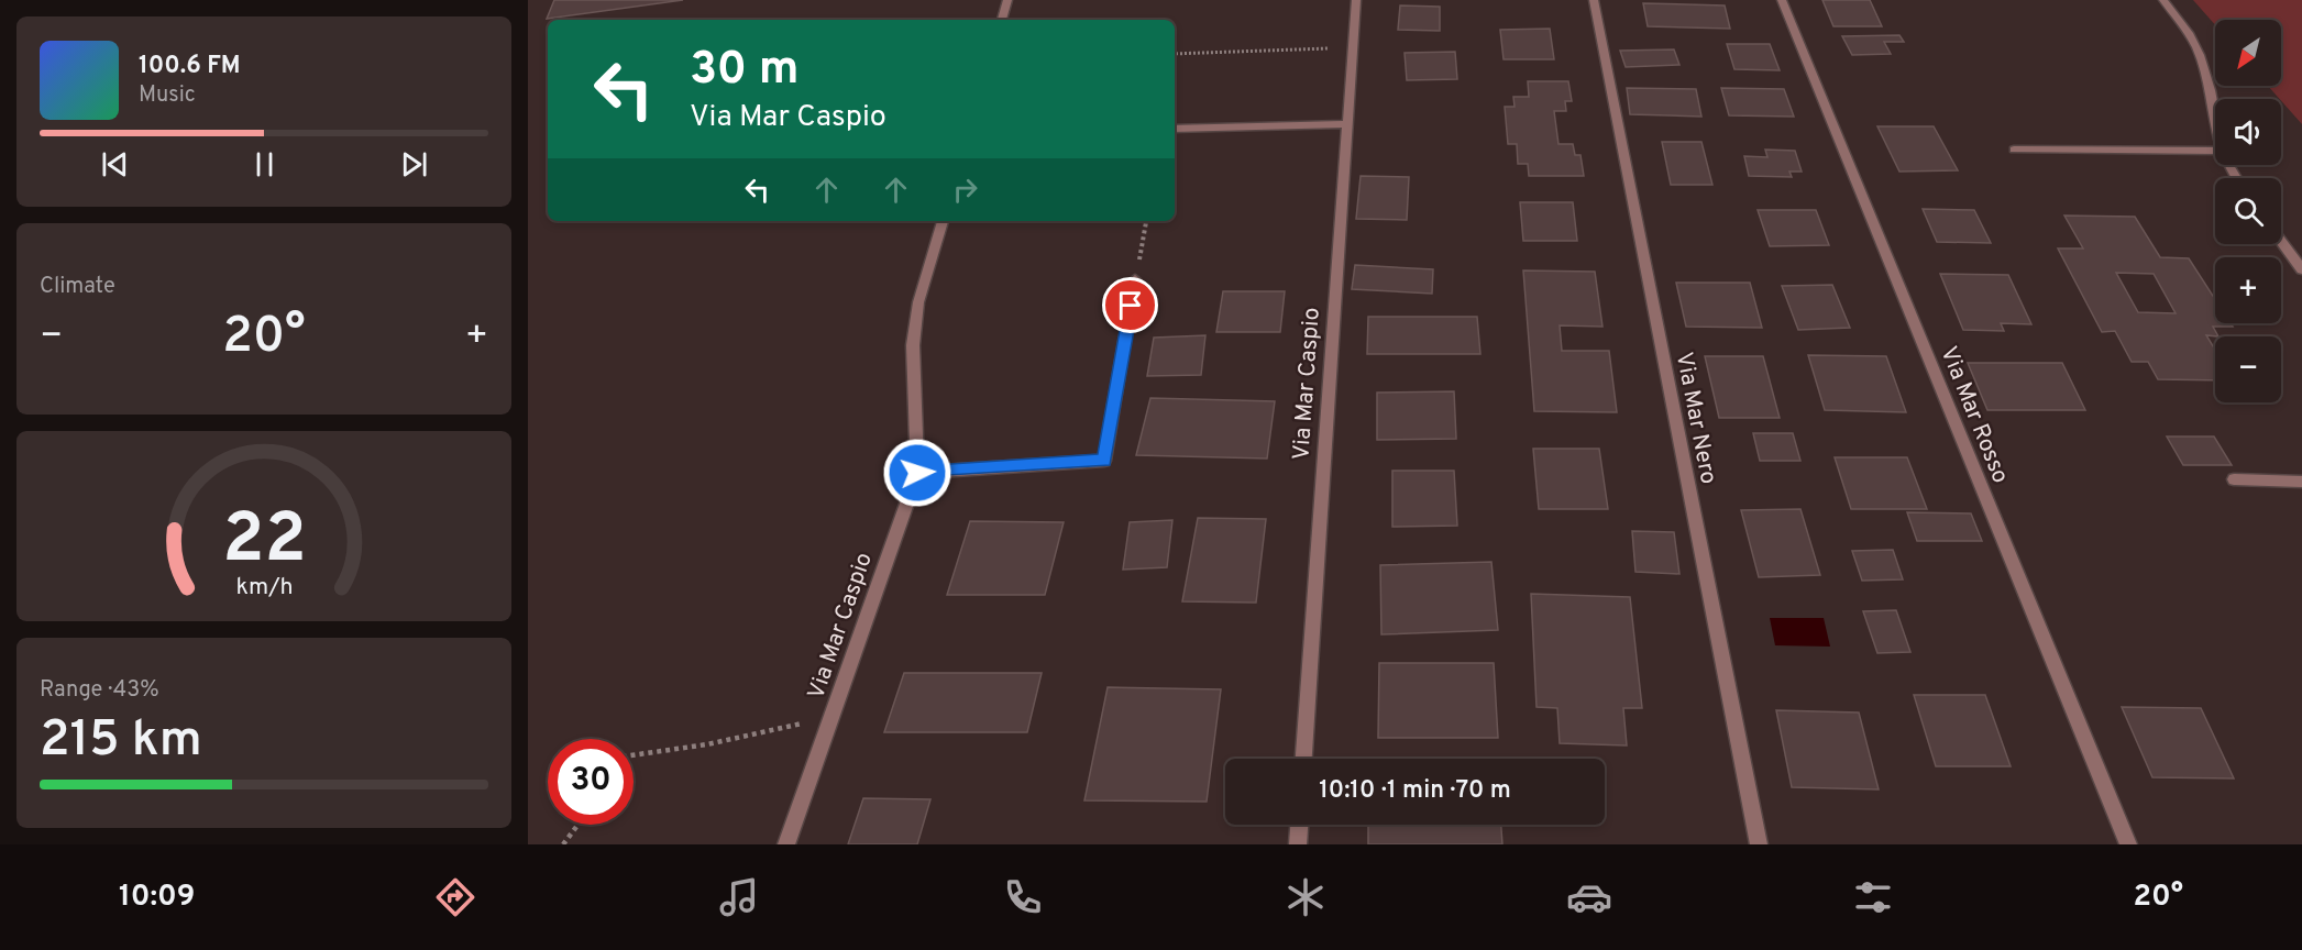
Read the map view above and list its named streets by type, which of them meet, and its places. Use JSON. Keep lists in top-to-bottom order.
{
  "streets": {
    "street": ["Via Mar Caspio", "Via Mar Rosso", "Via Mar Nero"]
  },
  "north": "bottom left",
  "page": {
    "map_buttons": ["+", "−"],
    "turn": ["30 m", "Via Mar Caspio"],
    "song": ["100.6 FM", "Music"],
    "tile": [
      "Climate",
      ["Range · 43%", "215 km"]
    ],
    "heat": ["−", "20°", "+"],
    "limit": "30",
    "trip": "10:10 · 1 min · 70 m",
    "tabs": ["10:09", "20°"],
    "gauge": ["22", "km/h"]
  }
}
